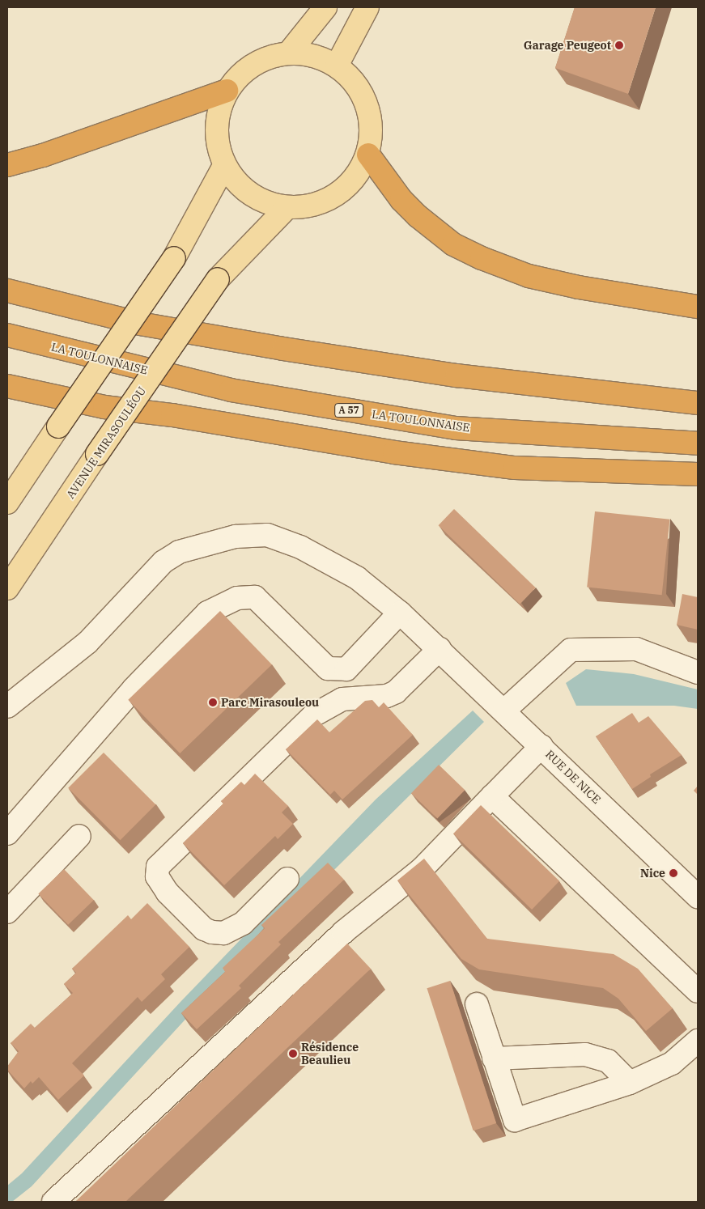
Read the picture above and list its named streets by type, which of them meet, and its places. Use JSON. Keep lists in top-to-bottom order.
{
  "streets": {
    "highway": ["LA TOULONNAISE", "A 57"],
    "main road": ["AVENUE MIRASOULÉOU"],
    "street": ["RUE DE NICE"]
  },
  "places": [
    "Garage Peugeot",
    "Parc Mirasouleou",
    "Nice",
    "Résidence Beaulieu"
  ]
}
